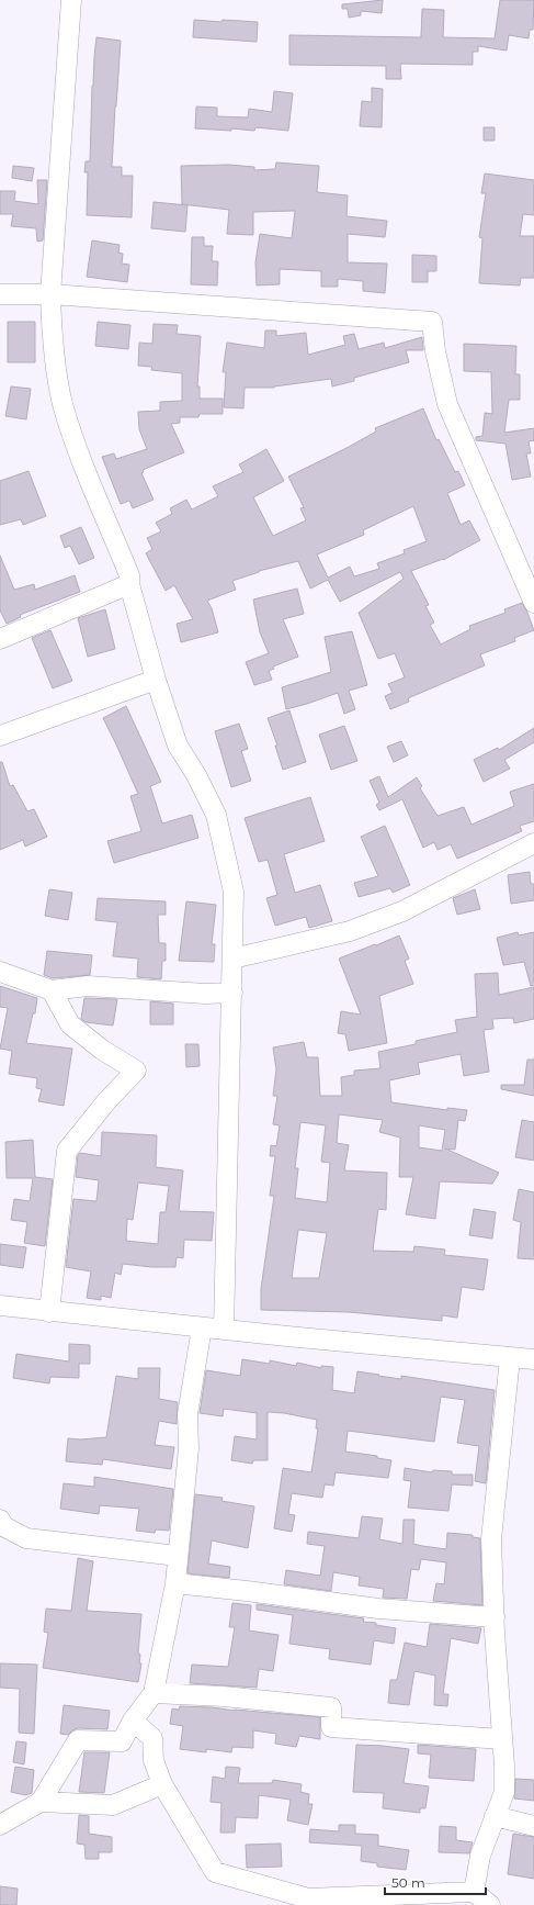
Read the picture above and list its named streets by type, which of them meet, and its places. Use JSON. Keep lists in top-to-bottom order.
{
  "scale_bar": "50 m"
}
